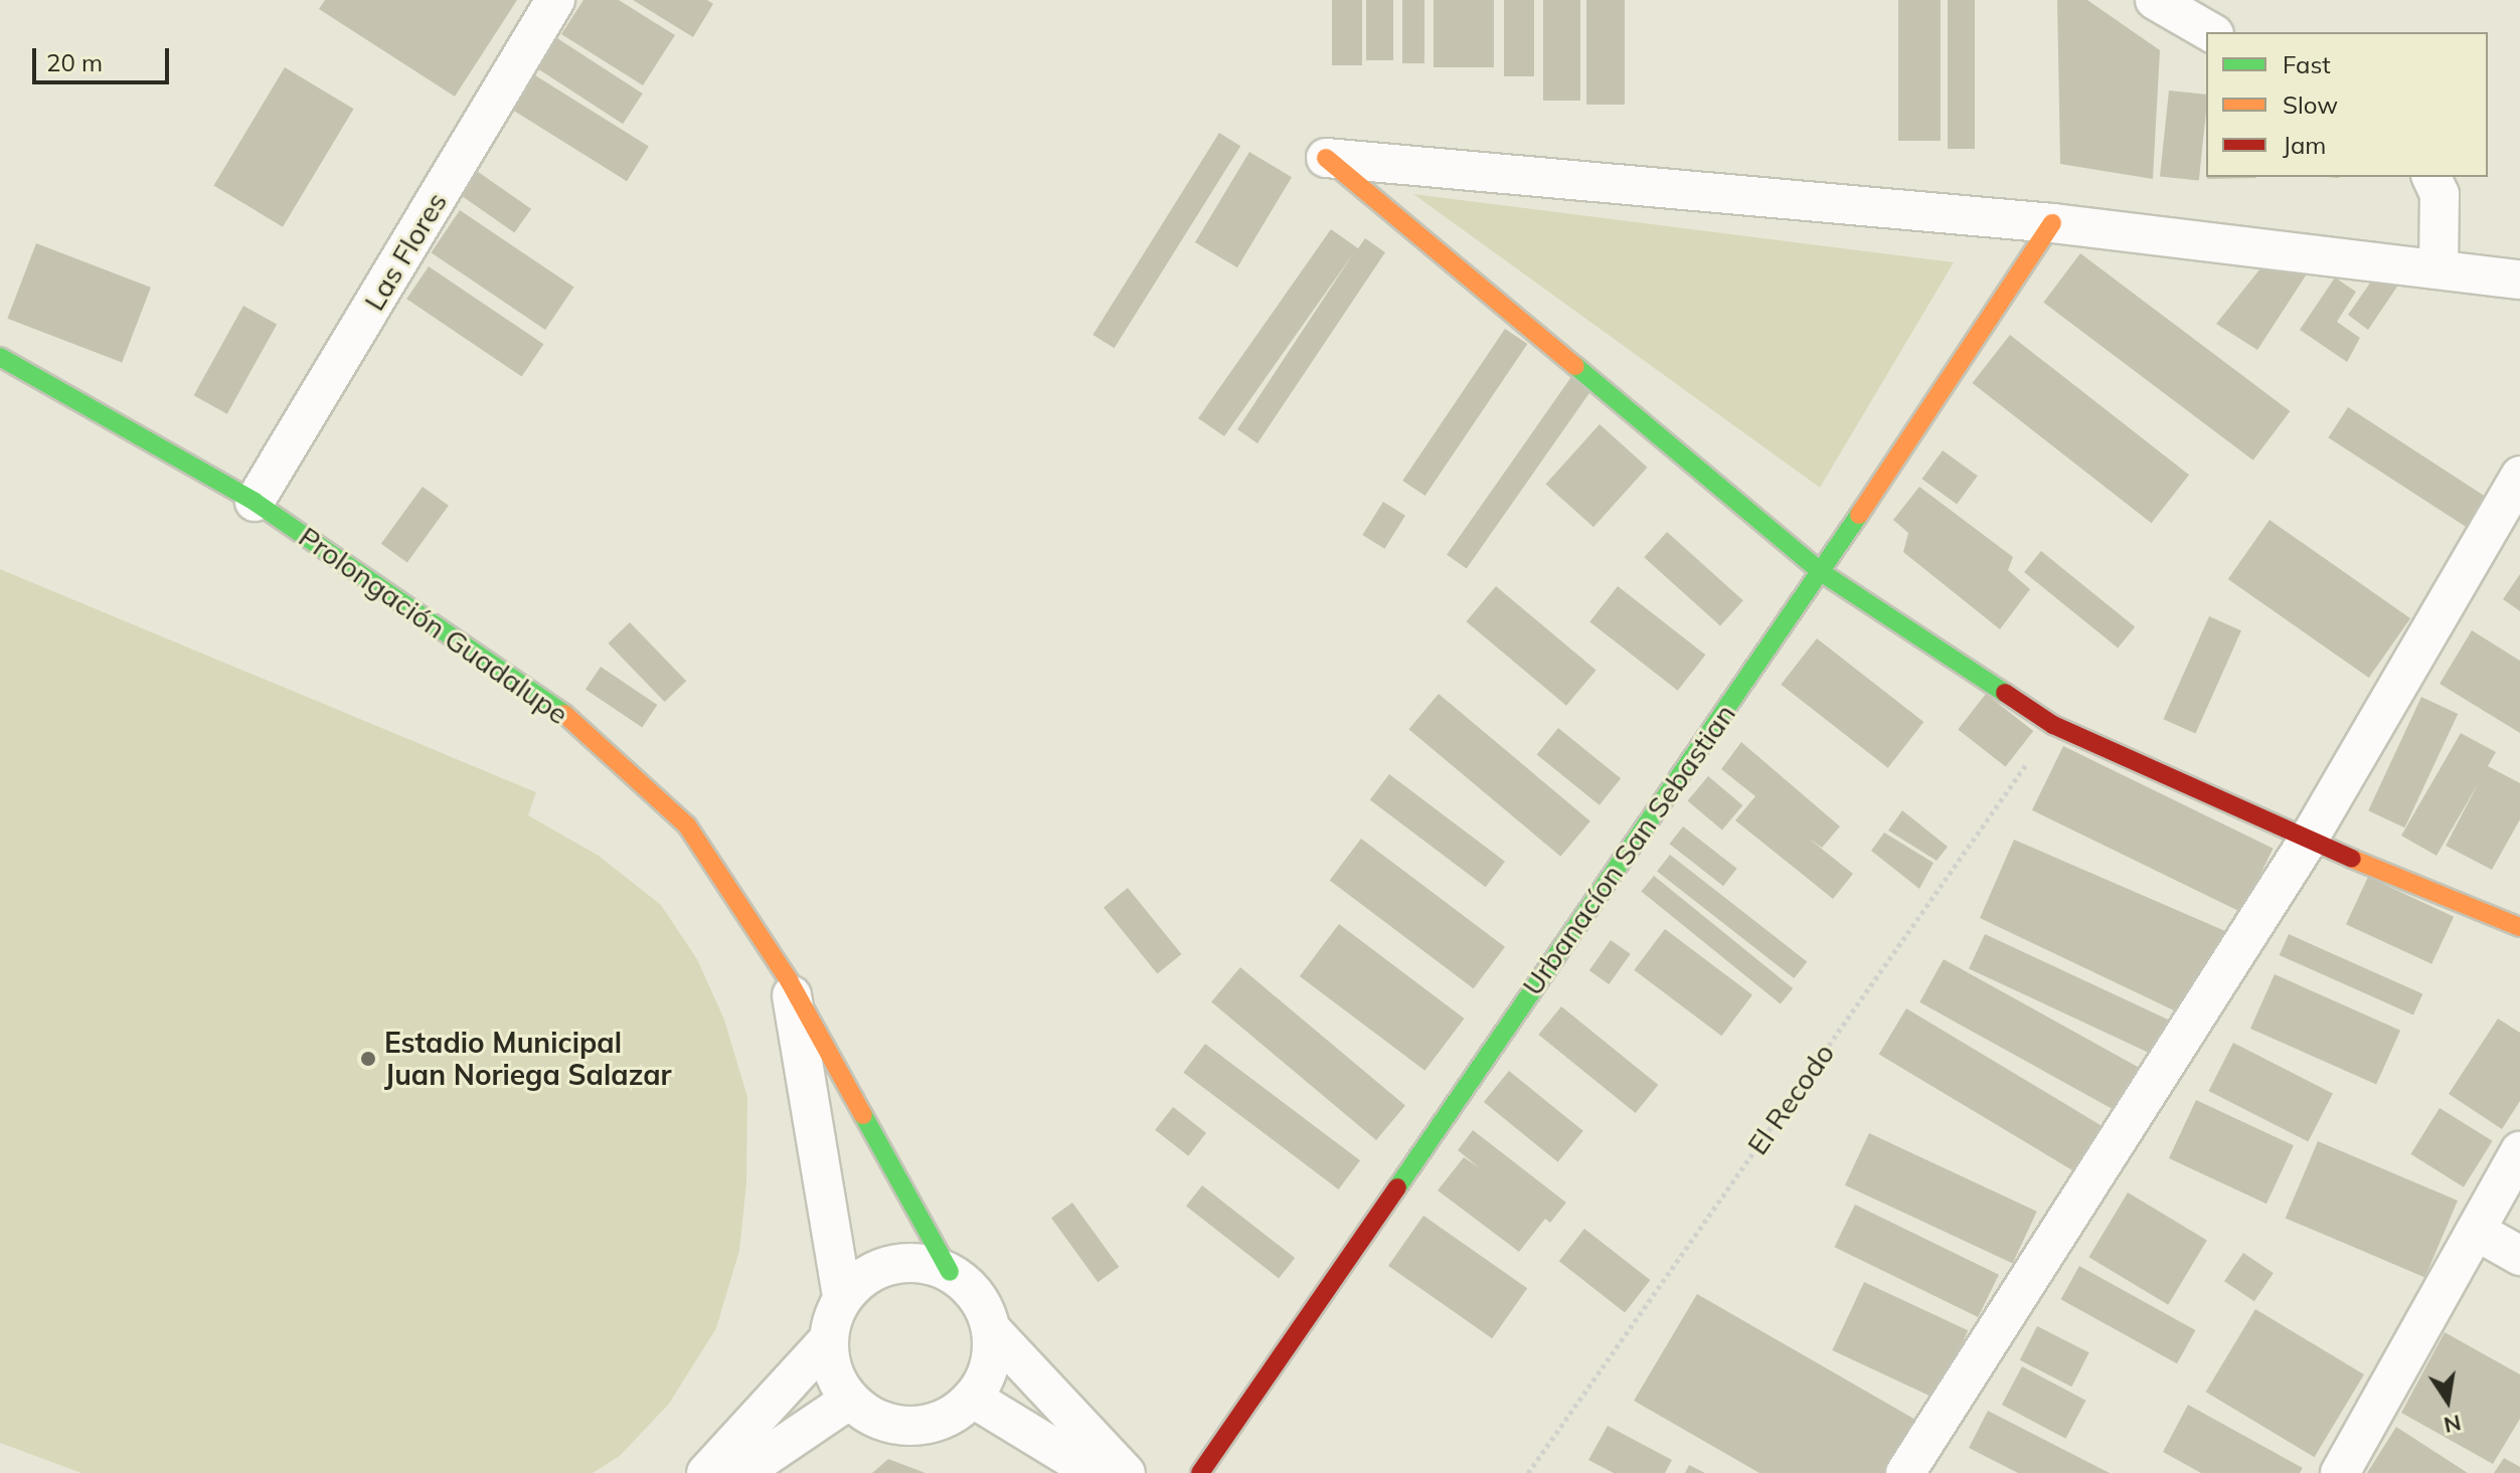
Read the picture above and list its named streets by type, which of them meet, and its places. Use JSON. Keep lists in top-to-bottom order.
{
  "streets": {
    "street": ["Las Flores", "Prolongación Guadalupe", "Urbanacíon San Sebastian"],
    "path": ["El Recodo"]
  },
  "crossings": [
    ["Las Flores", "Prolongación Guadalupe"]
  ],
  "places": ["Estadio Municipal Juan Noriega Salazar"],
  "legend": ["Fast", "Slow", "Jam"],
  "scale_bar": "20 m",
  "north": "bottom"
}
